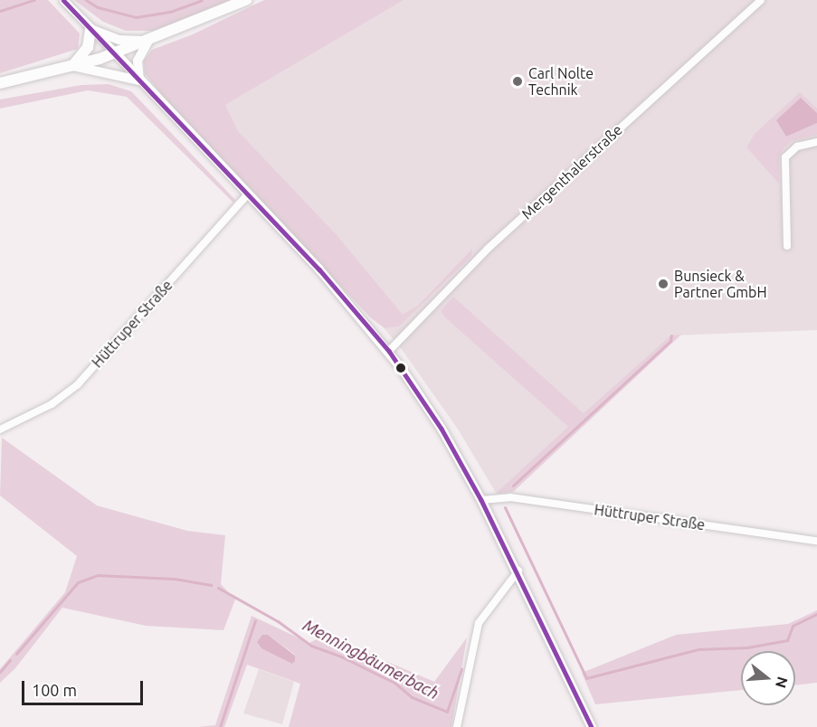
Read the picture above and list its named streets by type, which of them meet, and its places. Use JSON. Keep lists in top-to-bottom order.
{
  "streets": {
    "street": ["Mergenthalerstraße", "Hüttruper Straße"]
  },
  "water": ["Menningbäumerbach"],
  "places": ["Carl Nolte Technik", "Bunsieck & Partner GmbH"],
  "scale_bar": "100 m",
  "north": "right"
}
